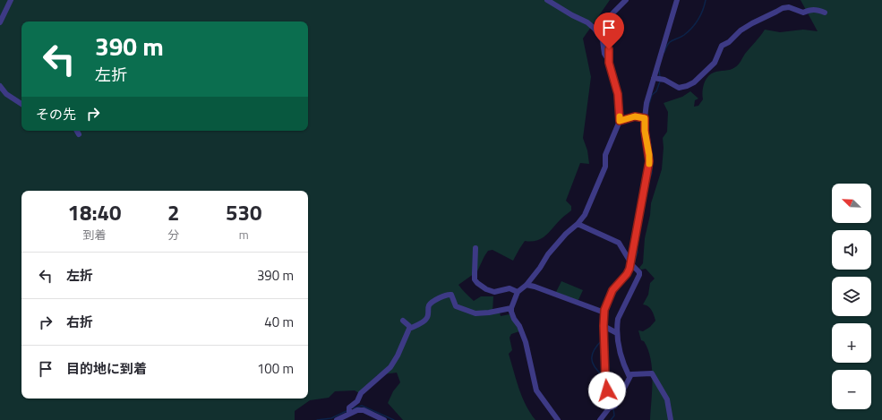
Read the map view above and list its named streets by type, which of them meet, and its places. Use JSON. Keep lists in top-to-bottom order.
{
  "north": "top left",
  "page": {
    "turn": ["390 m", "左折"],
    "then": "その先",
    "map_buttons": ["+", "−"],
    "eta": [
      "18:40",
      "到着",
      "2",
      "分",
      "530",
      "m"
    ],
    "list": [
      {
        "name": "左折",
        "value": "390 m"
      },
      {
        "name": "右折",
        "value": "40 m"
      },
      {
        "name": "目的地に到着",
        "value": "100 m"
      }
    ]
  }
}
